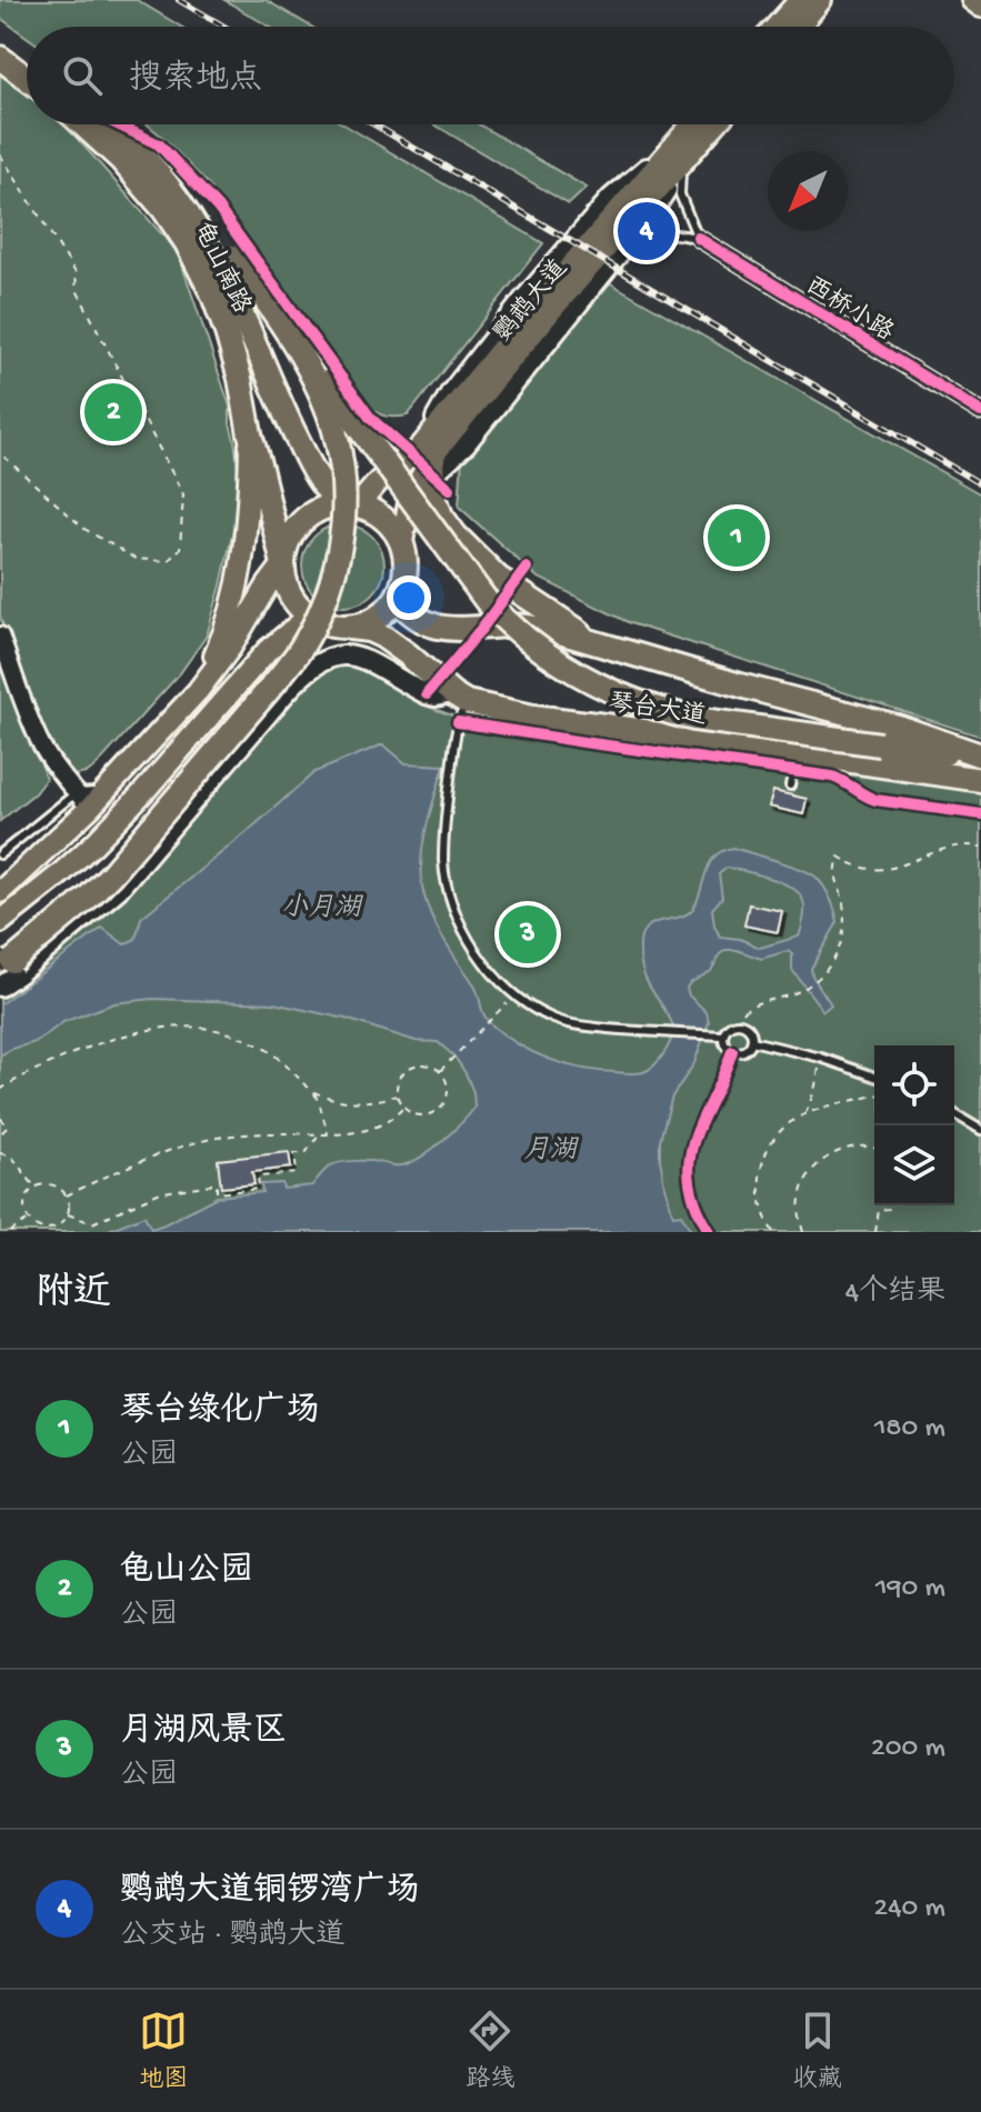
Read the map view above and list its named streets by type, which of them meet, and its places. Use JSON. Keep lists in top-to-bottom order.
{
  "streets": {
    "highway": ["龟山南路", "琴台大道"],
    "main road": ["鹦鹉大道"],
    "street": ["西桥小路"]
  },
  "crossings": [
    ["龟山南路", "琴台大道"]
  ],
  "water": ["小月湖", "月湖"],
  "north": "bottom left",
  "page": {
    "search": "搜索地点",
    "pins": [
      "4",
      "2",
      "1",
      "3"
    ],
    "heading": ["附近", "4个结果"],
    "list": [
      {
        "mark": "1",
        "name": "琴台绿化广场",
        "note": "公园",
        "value": "180 m"
      },
      {
        "mark": "2",
        "name": "龟山公园",
        "note": "公园",
        "value": "190 m"
      },
      {
        "mark": "3",
        "name": "月湖风景区",
        "note": "公园",
        "value": "200 m"
      },
      {
        "mark": "4",
        "name": "鹦鹉大道铜锣湾广场",
        "note": "公交站 · 鹦鹉大道",
        "value": "240 m"
      }
    ],
    "nav": ["地图", "路线", "收藏"]
  }
}
